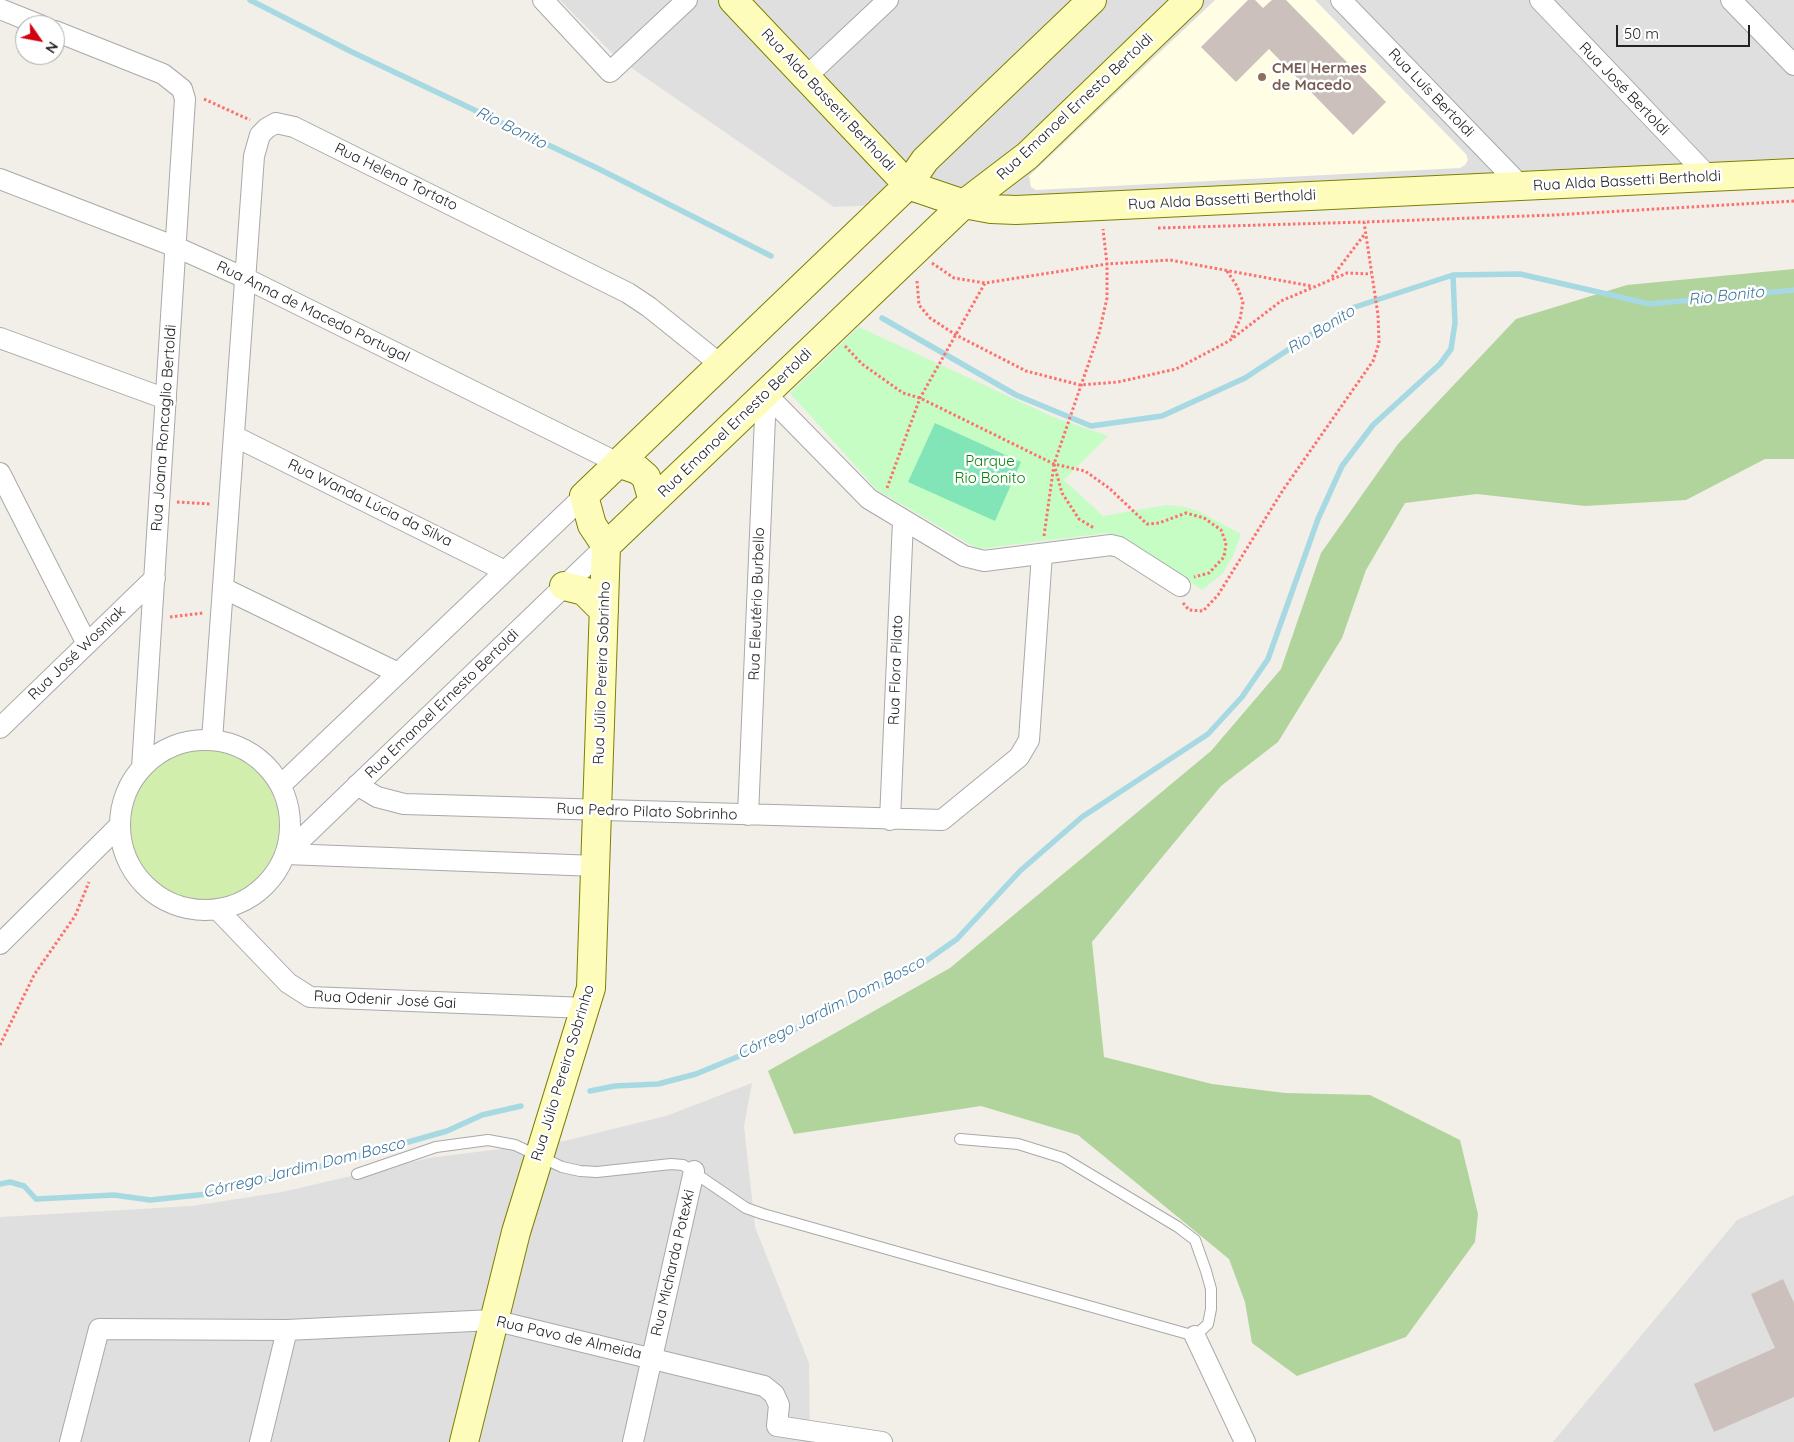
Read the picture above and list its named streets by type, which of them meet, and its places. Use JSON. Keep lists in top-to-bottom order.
{
  "streets": {
    "main road": ["Rua Alda Bassetti Bertholdi", "Rua Emanoel Ernesto Bertoldi", "Rua Júlio Pereira Sobrinho"],
    "street": [
      "Rua José Bertoldi",
      "Rua Luís Bertoldi",
      "Rua Helena Tortato",
      "Rua Anna de Macedo Portugal",
      "Rua Joana Roncaglio Bertoldi",
      "Rua Wanda Lúcia da Silva",
      "Rua Eleutério Burbello",
      "Rua José Wosniak",
      "Rua Flora Pilato",
      "Rua Pedro Pilato Sobrinho",
      "Rua Odenir José Gai",
      "Rua Micharda Potexki",
      "Rua Pavo de Almeida"
    ]
  },
  "crossings": [
    ["Rua José Bertoldi", "Rua Alda Bassetti Bertholdi"],
    ["Rua Luís Bertoldi", "Rua Alda Bassetti Bertholdi"],
    ["Rua Alda Bassetti Bertholdi", "Rua Emanoel Ernesto Bertoldi"],
    ["Rua Emanoel Ernesto Bertoldi", "Rua Joana Roncaglio Bertoldi"],
    ["Rua Emanoel Ernesto Bertoldi", "Rua Eleutério Burbello"],
    ["Rua Emanoel Ernesto Bertoldi", "Rua Júlio Pereira Sobrinho"],
    ["Rua Emanoel Ernesto Bertoldi", "Rua Pedro Pilato Sobrinho"],
    ["Rua Emanoel Ernesto Bertoldi", "Rua Odenir José Gai"],
    ["Rua Anna de Macedo Portugal", "Rua Joana Roncaglio Bertoldi"],
    ["Rua Joana Roncaglio Bertoldi", "Rua José Wosniak"],
    ["Rua Joana Roncaglio Bertoldi", "Rua Odenir José Gai"],
    ["Rua Eleutério Burbello", "Rua Pedro Pilato Sobrinho"],
    ["Rua Flora Pilato", "Rua Pedro Pilato Sobrinho"],
    ["Rua Júlio Pereira Sobrinho", "Rua Pedro Pilato Sobrinho"],
    ["Rua Júlio Pereira Sobrinho", "Rua Odenir José Gai"],
    ["Rua Júlio Pereira Sobrinho", "Rua Pavo de Almeida"],
    ["Rua Micharda Potexki", "Rua Pavo de Almeida"]
  ],
  "water": ["Rio Bonito", "Córrego Jardim Dom Bosco"],
  "parks": ["Parque Rio Bonito"],
  "places": ["CMEI Hermes de Macedo"],
  "scale_bar": "50 m",
  "north": "bottom right"
}
